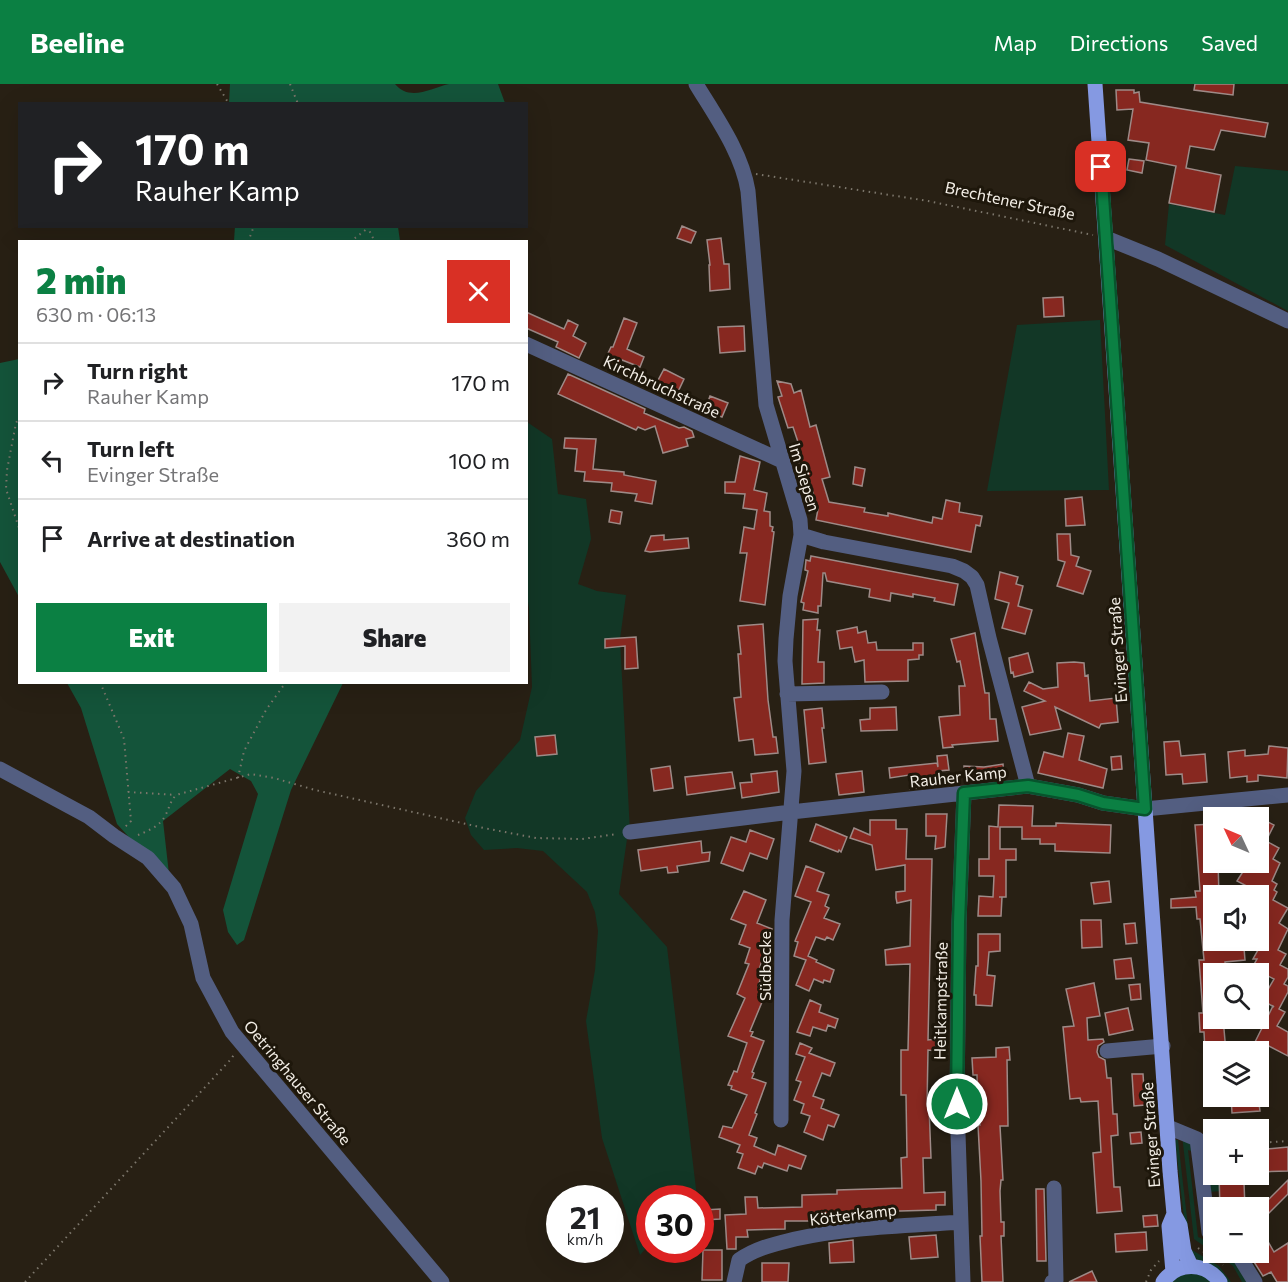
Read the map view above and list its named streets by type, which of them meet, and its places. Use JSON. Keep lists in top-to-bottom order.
{
  "streets": {
    "main road": ["Evinger Straße"],
    "street": [
      "Kirchbruchstraße",
      "Im Siepen",
      "Rauher Kamp",
      "Südbecke",
      "Heitkampstraße",
      "Oetringhauser Straße",
      "Kötterkamp"
    ],
    "path": ["Brechtener Straße"]
  },
  "crossings": [
    ["Brechtener Straße", "Im Siepen"],
    ["Brechtener Straße", "Evinger Straße"],
    ["Kirchbruchstraße", "Im Siepen"],
    ["Im Siepen", "Rauher Kamp"],
    ["Im Siepen", "Südbecke"],
    ["Evinger Straße", "Rauher Kamp"],
    ["Rauher Kamp", "Südbecke"],
    ["Rauher Kamp", "Heitkampstraße"],
    ["Heitkampstraße", "Kötterkamp"]
  ],
  "north": "top left",
  "page": {
    "header": "Beeline",
    "nav": ["Map", "Directions", "Saved"],
    "turn": ["170 m", "Rauher Kamp"],
    "heading": ["2 min", "630 m · 06:13"],
    "list": [
      {
        "name": "Turn right",
        "note": "Rauher Kamp",
        "value": "170 m"
      },
      {
        "name": "Turn left",
        "note": "Evinger Straße",
        "value": "100 m"
      },
      {
        "name": "Arrive at destination",
        "value": "360 m"
      }
    ],
    "buttons": ["Exit", "Share"],
    "map_buttons": ["+", "−"],
    "speed": "21 km/h",
    "limit": "30"
  }
}
